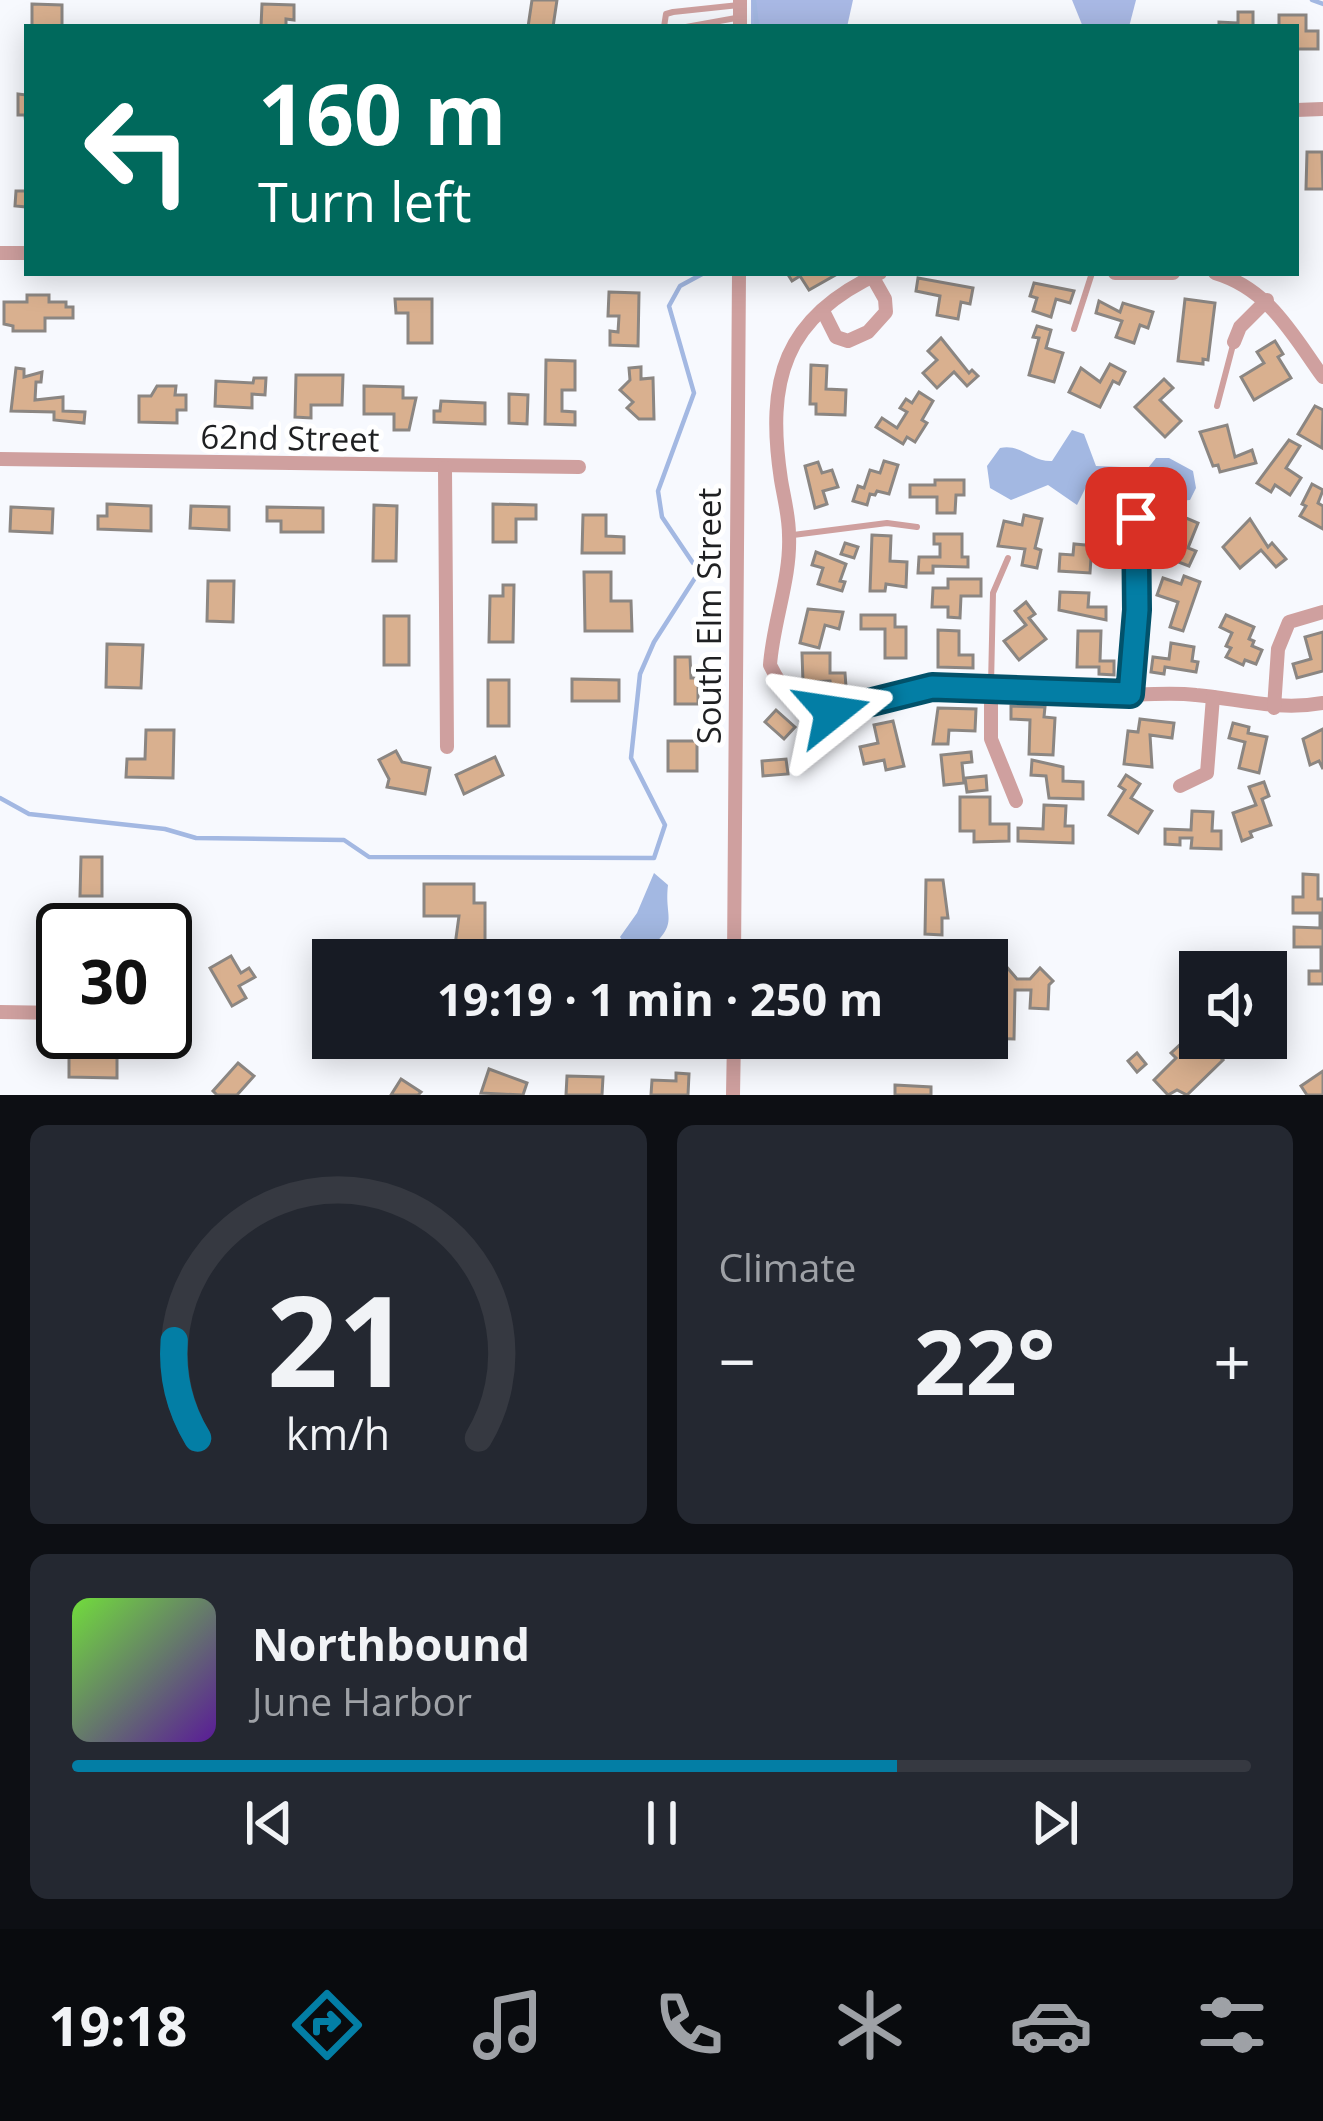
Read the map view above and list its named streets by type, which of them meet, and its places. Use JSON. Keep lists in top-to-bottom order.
{
  "streets": {
    "street": ["62nd Street", "South Elm Street"]
  },
  "page": {
    "turn": ["160 m", "Turn left"],
    "limit": "30",
    "trip": "19:19 · 1 min · 250 m",
    "tile": "Climate",
    "heat": ["−", "22°", "+"],
    "song": ["Northbound", "June Harbor"],
    "tabs": "19:18",
    "gauge": ["21", "km/h"]
  }
}
